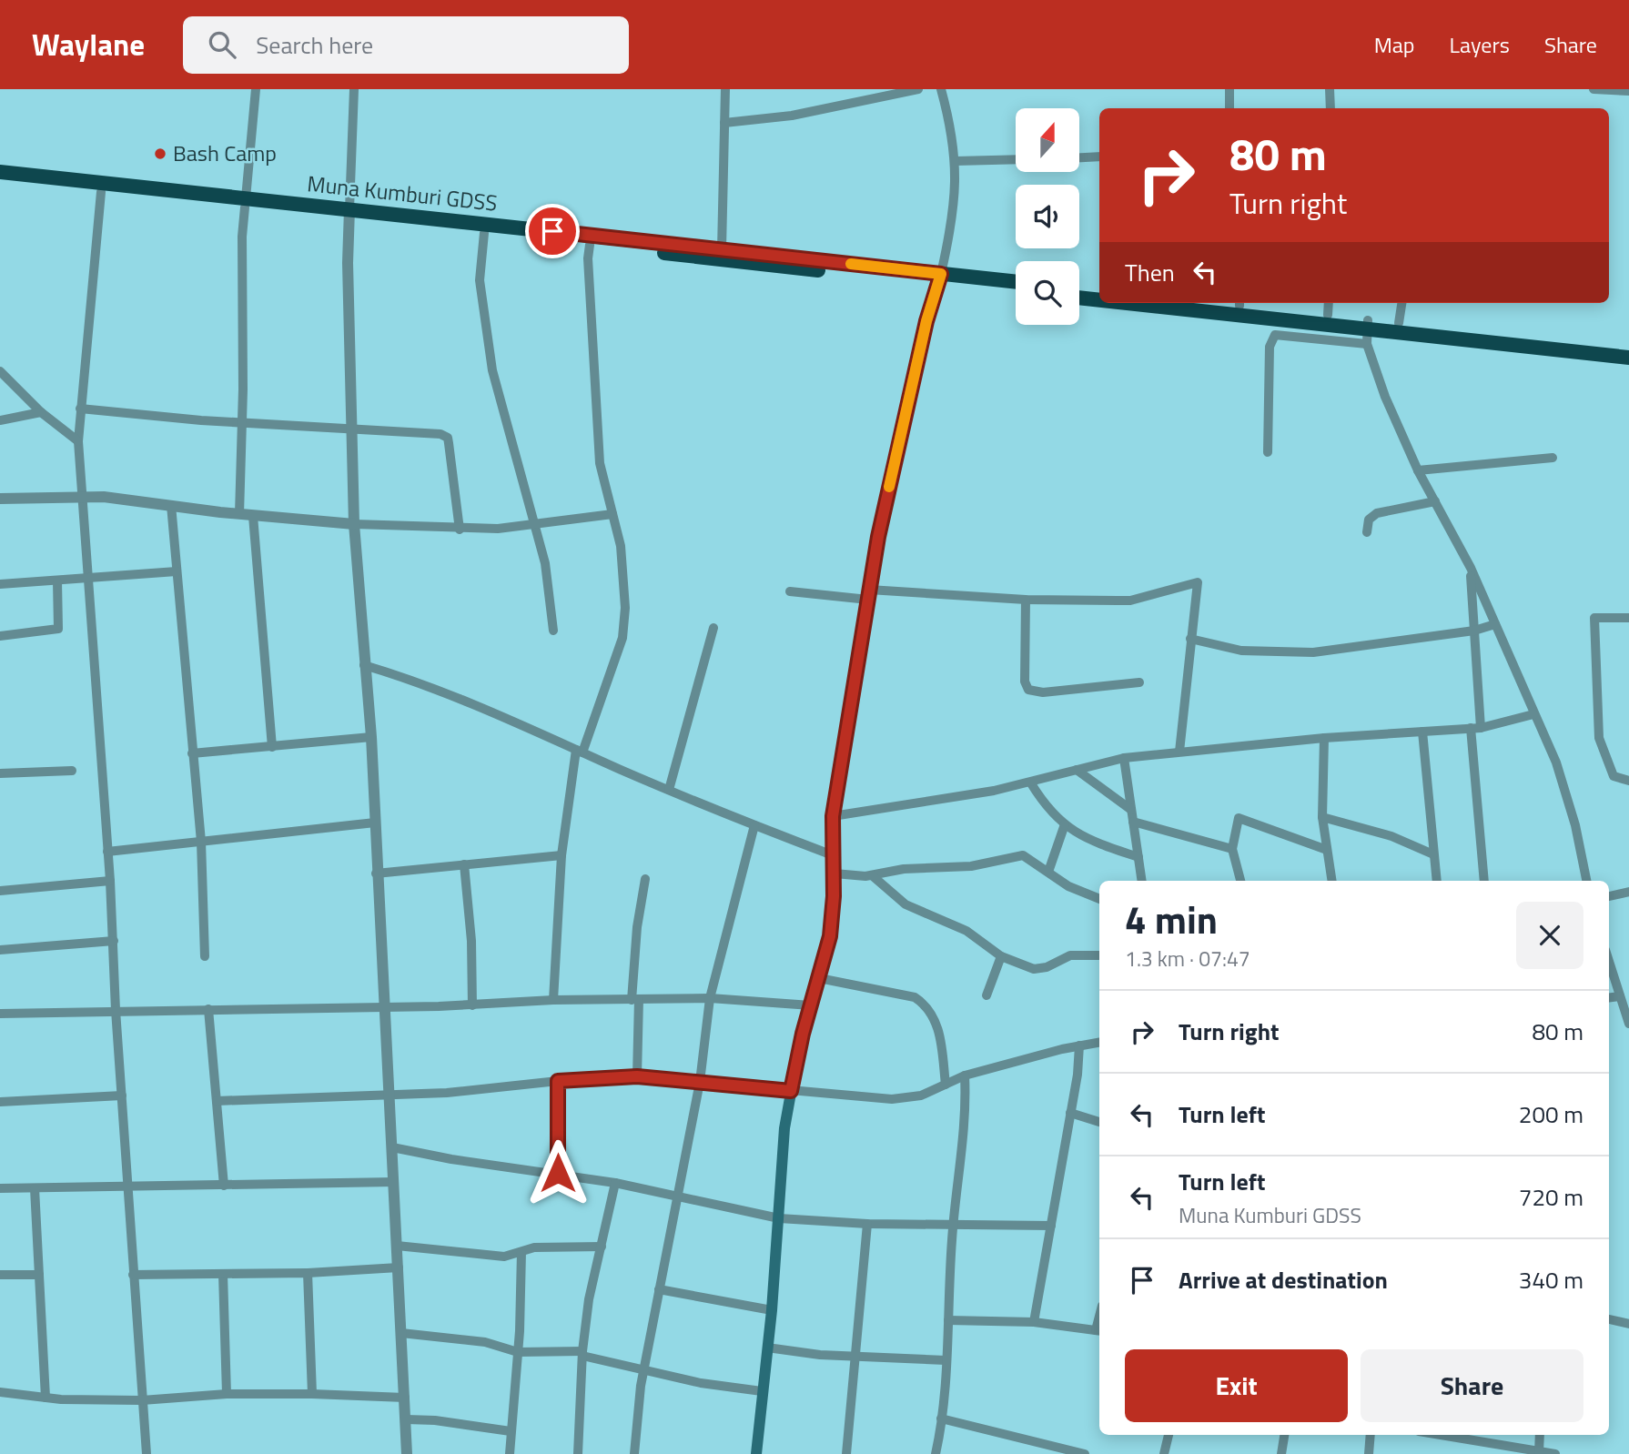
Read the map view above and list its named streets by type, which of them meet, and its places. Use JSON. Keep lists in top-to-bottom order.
{
  "streets": {
    "highway": ["Muna Kumburi GDSS"]
  },
  "places": ["Bash Camp"],
  "north": "top",
  "page": {
    "header": "Waylane",
    "search": "Search here",
    "nav": ["Map", "Layers", "Share"],
    "turn": ["80 m", "Turn right"],
    "then": "Then",
    "heading": ["4 min", "1.3 km · 07:47"],
    "list": [
      {
        "name": "Turn right",
        "value": "80 m"
      },
      {
        "name": "Turn left",
        "value": "200 m"
      },
      {
        "name": "Turn left",
        "note": "Muna Kumburi GDSS",
        "value": "720 m"
      },
      {
        "name": "Arrive at destination",
        "value": "340 m"
      }
    ],
    "buttons": ["Exit", "Share"]
  }
}
